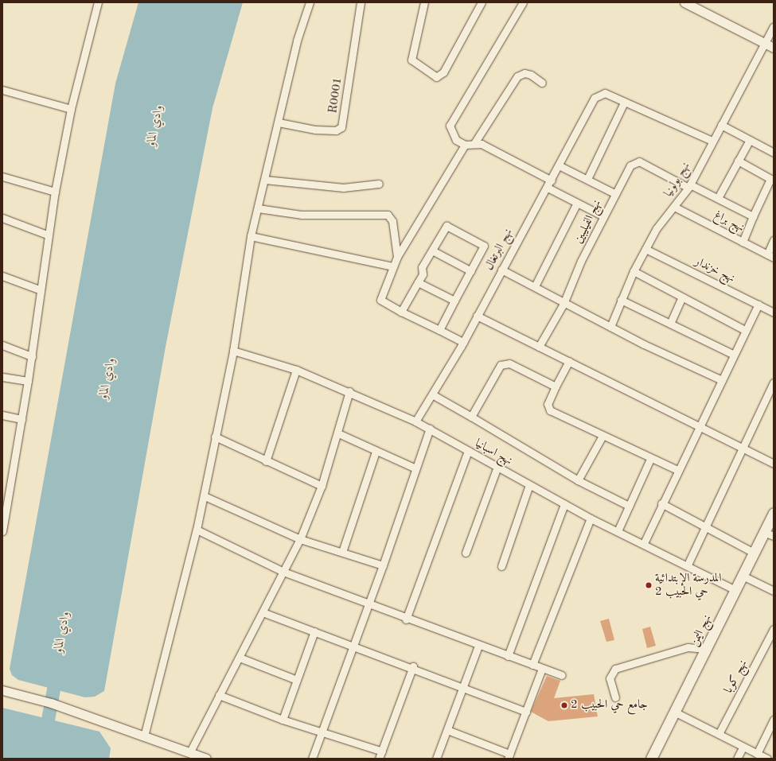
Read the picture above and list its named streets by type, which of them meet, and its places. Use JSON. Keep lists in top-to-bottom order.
{
  "streets": {
    "main road": ["نهج اليمن"],
    "street": [
      "R0001",
      "نهج بولونيا",
      "نهج الفيليبين",
      "نهج براغ",
      "نهج البرتغال",
      "نهج خزندار",
      "نهج اسبانيا",
      "نهج كوبا"
    ]
  },
  "crossings": [
    ["نهج بولونيا", "نهج الفيليبين"],
    ["نهج بولونيا", "نهج براغ"],
    ["نهج بولونيا", "نهج خزندار"],
    ["نهج البرتغال", "نهج اسبانيا"],
    ["نهج اسبانيا", "نهج اليمن"]
  ],
  "water": ["وادي الماو"],
  "places": ["المدرسة الإبتدائية حي الحبيب 2", "جامع حي الحبيب 2"]
}
